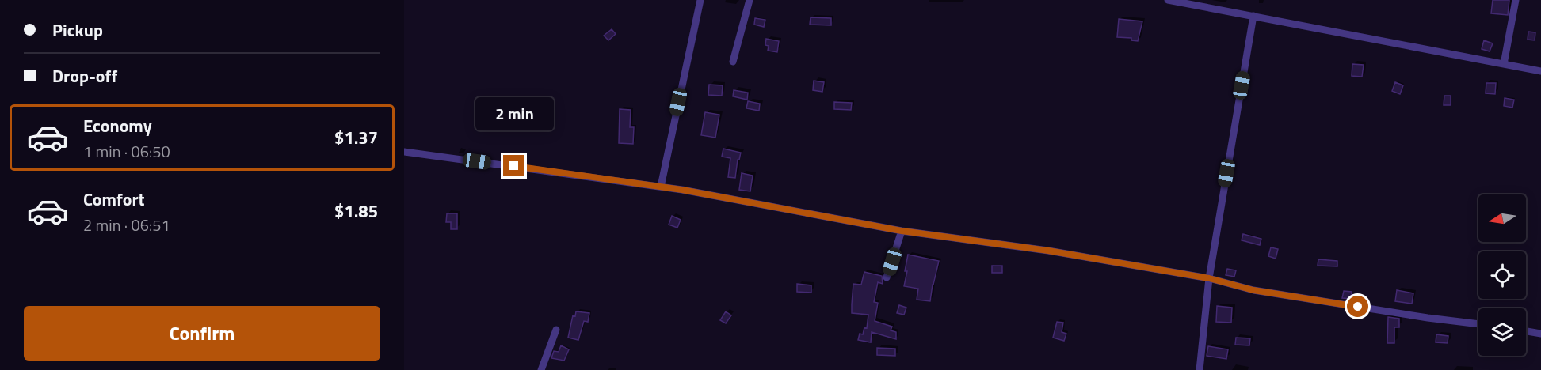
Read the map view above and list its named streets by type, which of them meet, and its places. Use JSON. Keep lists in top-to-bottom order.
{
  "north": "left",
  "page": {
    "banner": ["Pickup", "Drop-off"],
    "bubble": "2 min",
    "list": [
      {
        "name": "Economy",
        "note": "1 min · 06:50",
        "value": "$1.37"
      },
      {
        "name": "Comfort",
        "note": "2 min · 06:51",
        "value": "$1.85"
      }
    ],
    "buttons": "Confirm"
  }
}
